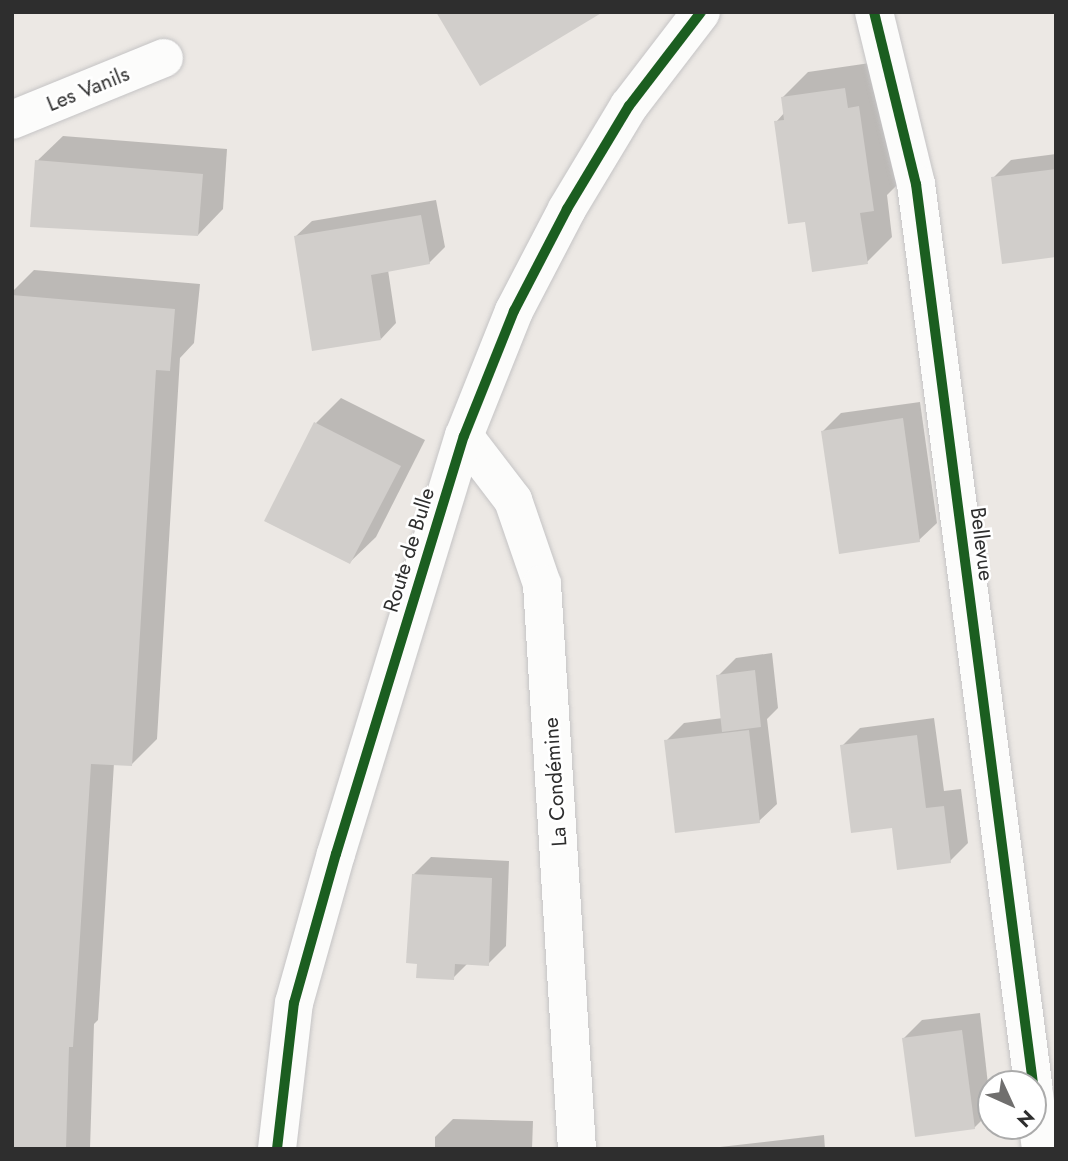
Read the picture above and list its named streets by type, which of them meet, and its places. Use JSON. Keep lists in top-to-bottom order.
{
  "streets": {
    "street": [
      "Les Vanils",
      "Bellevue",
      "Route de Bulle",
      "La Condémine"
    ]
  },
  "crossings": [
    ["Route de Bulle", "La Condémine"]
  ],
  "north": "bottom right"
}
